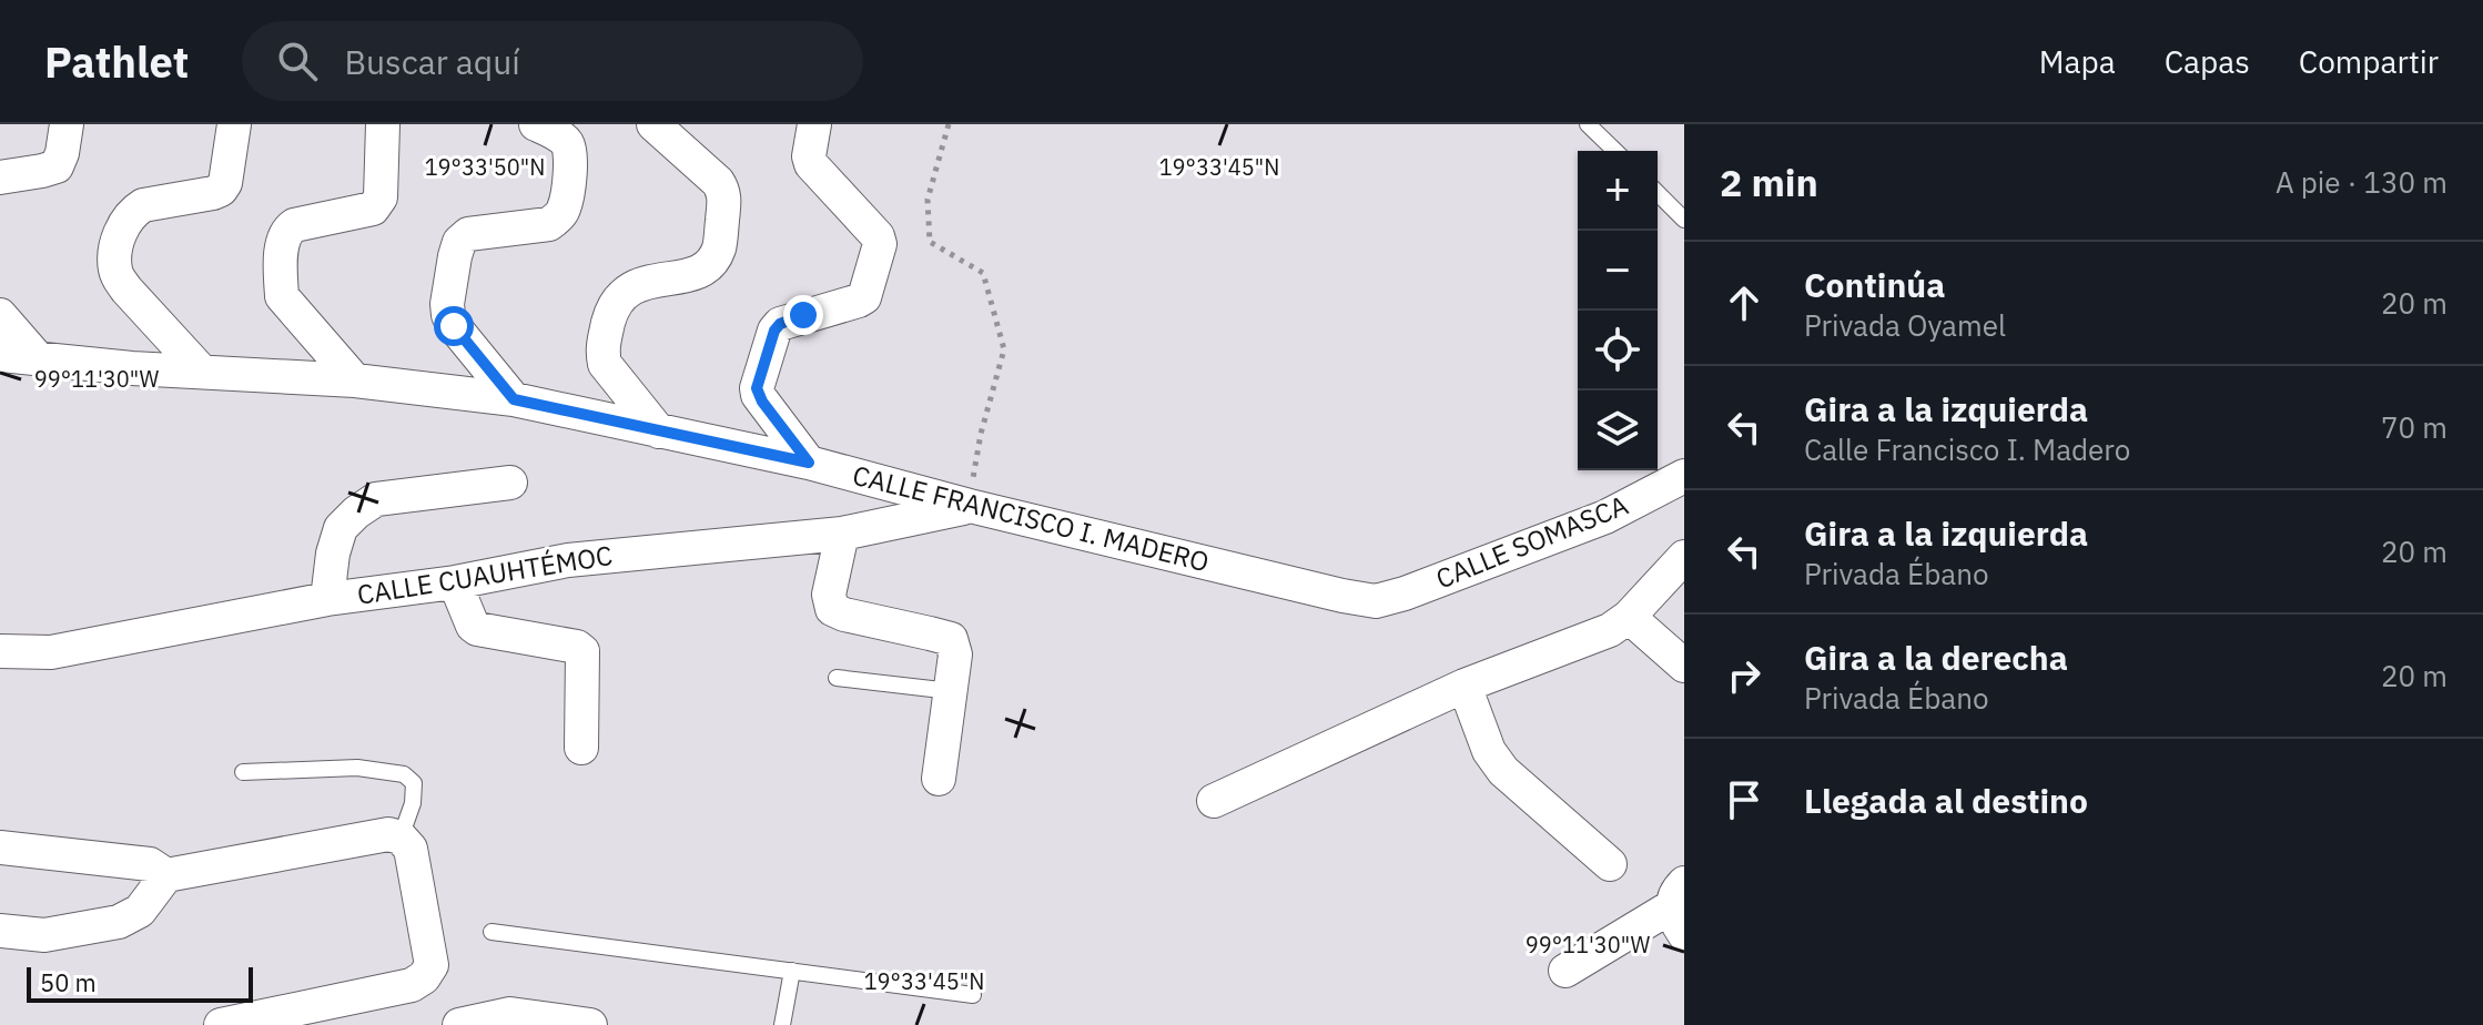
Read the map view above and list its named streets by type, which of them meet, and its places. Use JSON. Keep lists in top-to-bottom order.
{
  "streets": {
    "street": ["CALLE FRANCISCO I. MADERO", "CALLE SOMASCA", "CALLE CUAUHTÉMOC"]
  },
  "crossings": [
    ["CALLE FRANCISCO I. MADERO", "CALLE SOMASCA"],
    ["CALLE FRANCISCO I. MADERO", "CALLE CUAUHTÉMOC"]
  ],
  "scale_bar": "50 m",
  "page": {
    "header": "Pathlet",
    "search": "Buscar aquí",
    "nav": ["Mapa", "Capas", "Compartir"],
    "heading": ["2 min", "A pie · 130 m"],
    "map_buttons": ["+", "−"],
    "list": [
      ["Continúa", "Privada Oyamel", "20 m"],
      ["Gira a la izquierda", "Calle Francisco I. Madero", "70 m"],
      ["Gira a la izquierda", "Privada Ébano", "20 m"],
      ["Gira a la derecha", "Privada Ébano", "20 m"],
      "Llegada al destino"
    ],
    "scale": "50 m"
  },
  "coordinates": ["19°33'50\"N", "19°33'45\"N", "99°11'30\"W"]
}
